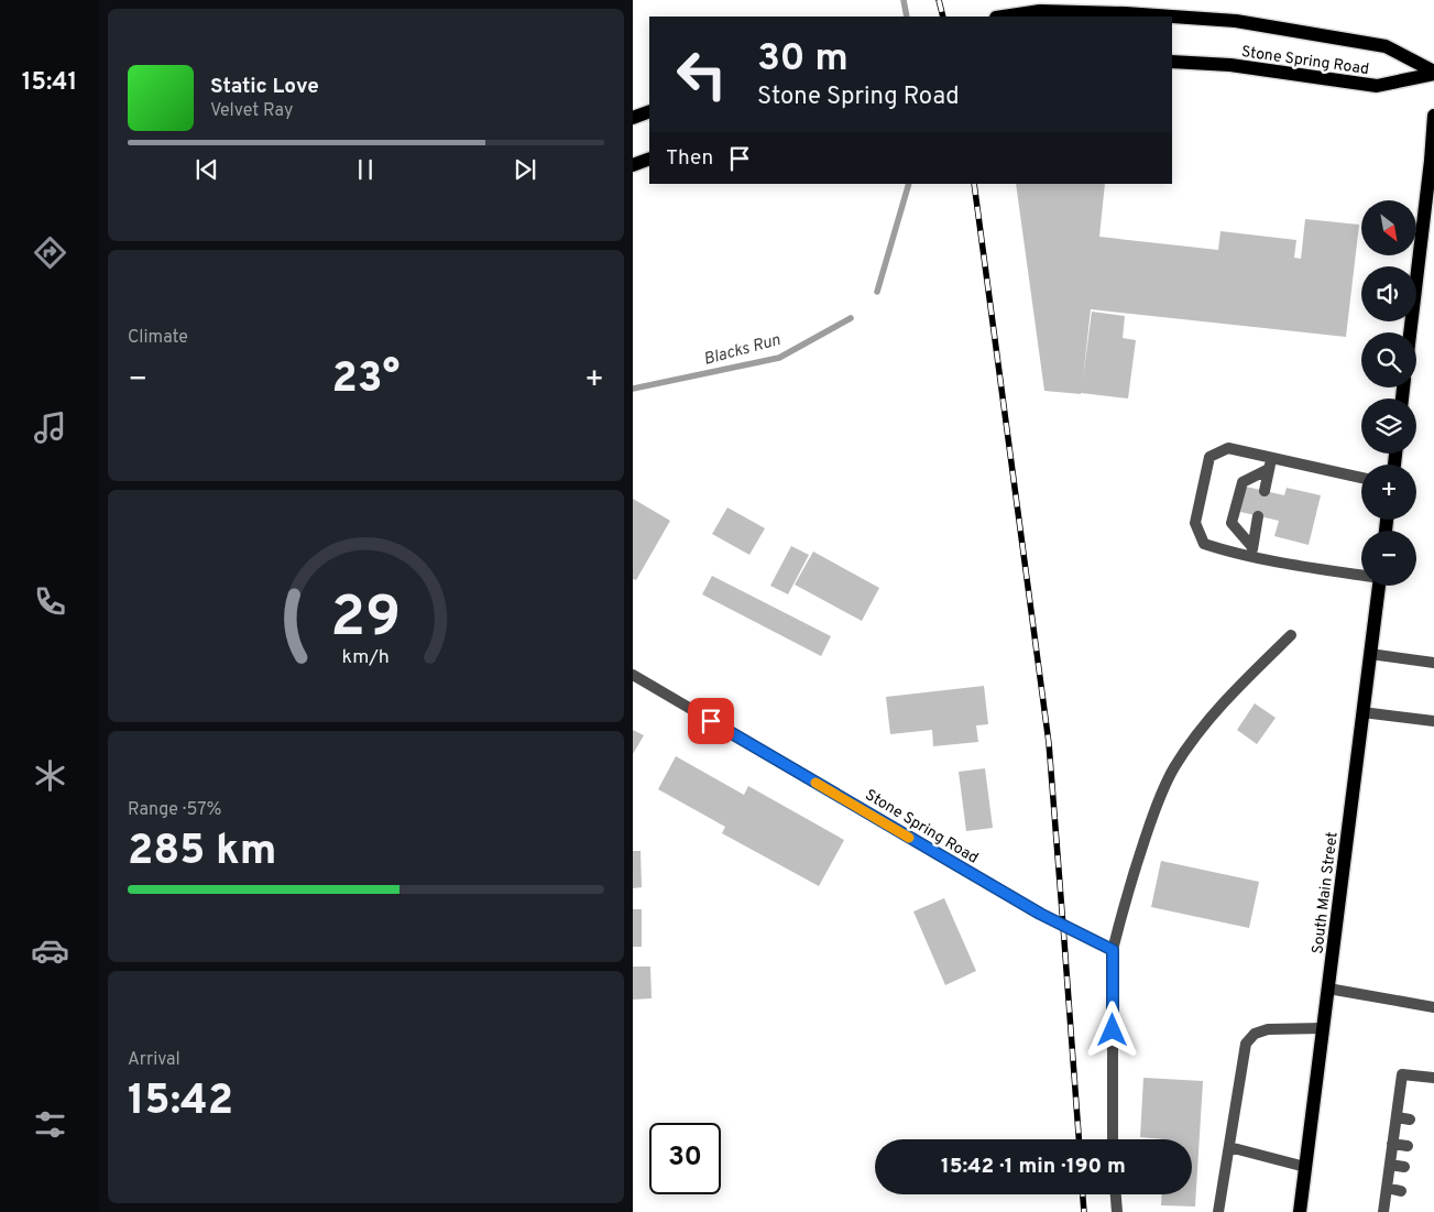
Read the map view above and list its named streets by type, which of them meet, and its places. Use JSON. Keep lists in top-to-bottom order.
{
  "streets": {
    "main road": ["Stone Spring Road", "South Main Street"]
  },
  "water": ["Blacks Run"],
  "north": "bottom right",
  "page": {
    "tabs": "15:41",
    "turn": ["30 m", "Stone Spring Road"],
    "song": ["Static Love", "Velvet Ray"],
    "then": "Then",
    "map_buttons": ["+", "−"],
    "tile": [
      "Climate",
      ["Range · 57%", "285 km"],
      ["Arrival", "15:42"]
    ],
    "heat": ["−", "23°", "+"],
    "limit": "30",
    "trip": "15:42 · 1 min · 190 m",
    "gauge": ["29", "km/h"]
  }
}
